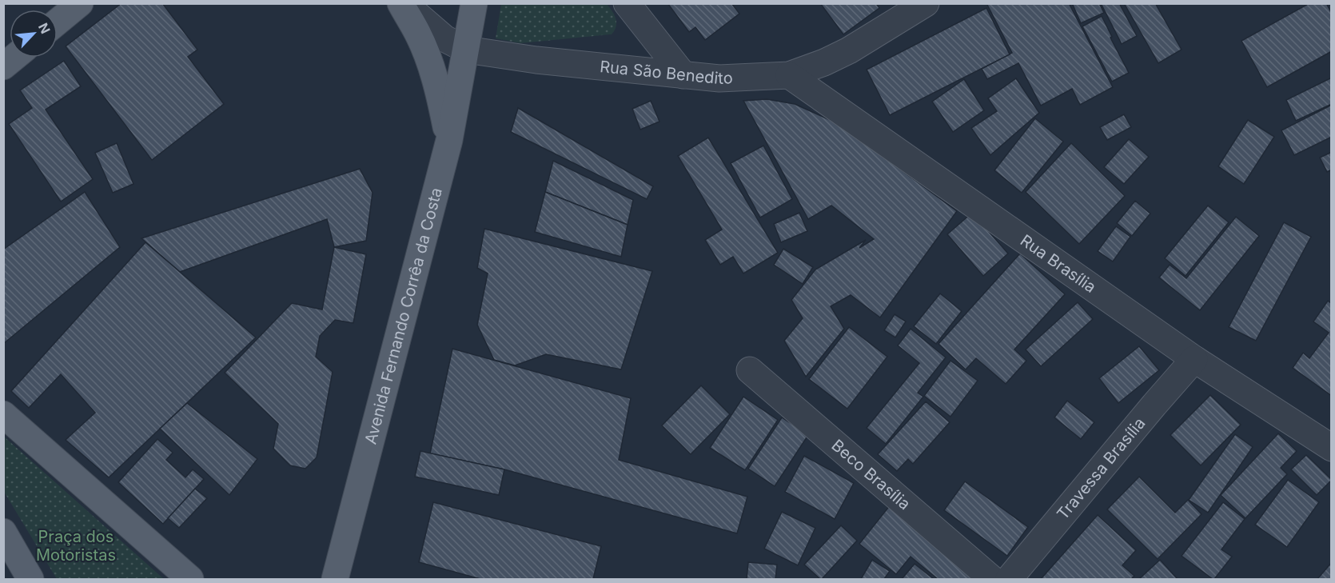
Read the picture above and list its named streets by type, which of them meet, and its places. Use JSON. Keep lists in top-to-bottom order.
{
  "streets": {
    "main road": ["Avenida Fernando Corrêa da Costa"],
    "street": [
      "Rua São Benedito",
      "Rua Brasília",
      "Travessa Brasília",
      "Beco Brasília"
    ]
  },
  "crossings": [
    ["Rua São Benedito", "Rua Brasília"],
    ["Rua São Benedito", "Avenida Fernando Corrêa da Costa"],
    ["Rua Brasília", "Travessa Brasília"]
  ],
  "parks": ["Praça dos Motoristas"],
  "north": "top right"
}
